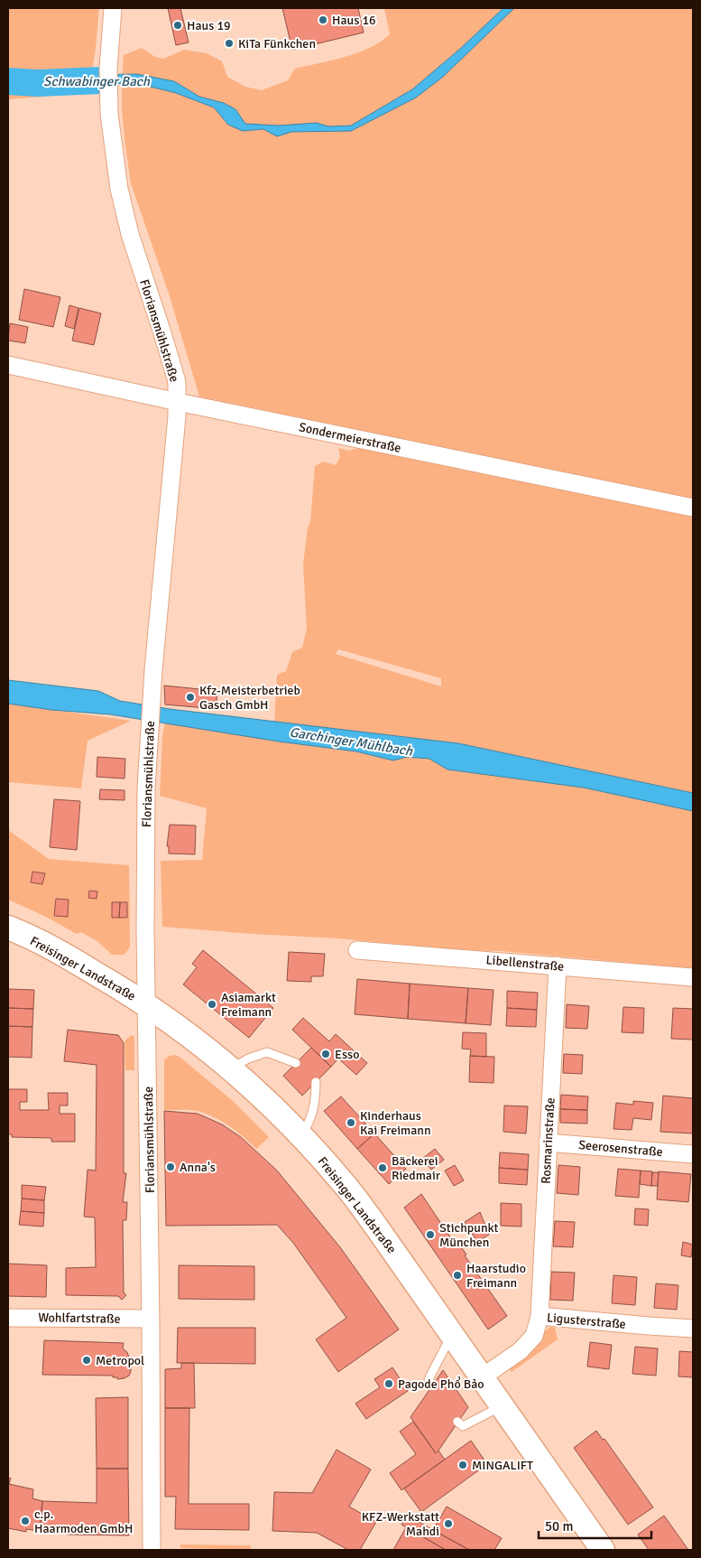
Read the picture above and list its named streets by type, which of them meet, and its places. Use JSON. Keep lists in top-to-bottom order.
{
  "streets": {
    "main road": ["Freisinger Landstraße"],
    "street": [
      "Floriansmühlstraße",
      "Sondermeierstraße",
      "Libellenstraße",
      "Rosmarinstraße",
      "Seerosenstraße",
      "Wohlfartstraße",
      "Ligusterstraße"
    ]
  },
  "crossings": [
    ["Floriansmühlstraße", "Sondermeierstraße"],
    ["Floriansmühlstraße", "Freisinger Landstraße"],
    ["Floriansmühlstraße", "Wohlfartstraße"],
    ["Libellenstraße", "Rosmarinstraße"],
    ["Freisinger Landstraße", "Ligusterstraße"],
    ["Rosmarinstraße", "Seerosenstraße"],
    ["Rosmarinstraße", "Ligusterstraße"]
  ],
  "water": ["Schwabinger Bach", "Garchinger Mühlbach"],
  "places": [
    "Haus 16",
    "Haus 19",
    "KiTa Fünkchen",
    "Kfz-Meisterbetrieb Gasch GmbH",
    "Asiamarkt Freimann",
    "Esso",
    "Kinderhaus Kai Freimann",
    "Anna's",
    "Bäckerei Riedmair",
    "Stichpunkt München",
    "Haarstudio Freimann",
    "Metropol",
    "Pagode Phổ Bảo",
    "MINGALIFT",
    "c.p. Haarmoden GmbH",
    "KFZ-Werkstatt Mahdi"
  ],
  "scale_bar": "50 m"
}
